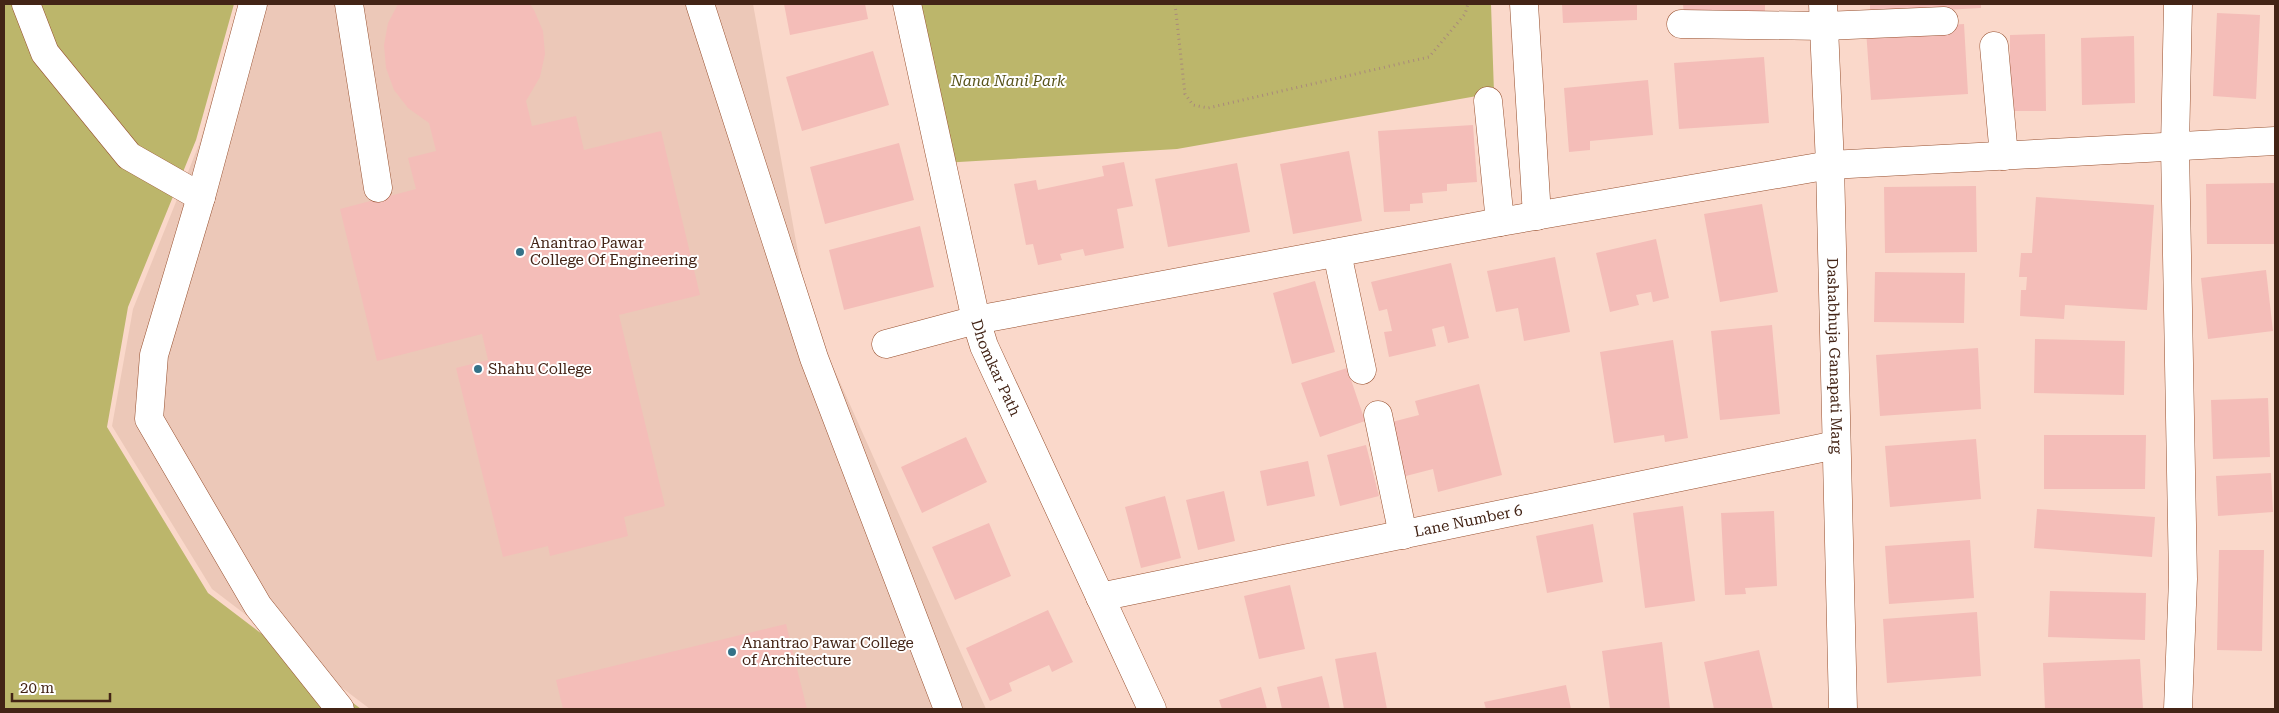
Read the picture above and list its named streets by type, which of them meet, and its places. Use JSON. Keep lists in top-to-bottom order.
{
  "streets": {
    "street": ["Dashabhuja Ganapati Marg", "Dhomkar Path", "Lane Number 6"]
  },
  "crossings": [
    ["Dashabhuja Ganapati Marg", "Lane Number 6"],
    ["Dhomkar Path", "Lane Number 6"]
  ],
  "parks": ["Nana Nani Park"],
  "places": ["Anantrao Pawar College Of Engineering", "Shahu College", "Anantrao Pawar College of Architecture"],
  "scale_bar": "20 m"
}
